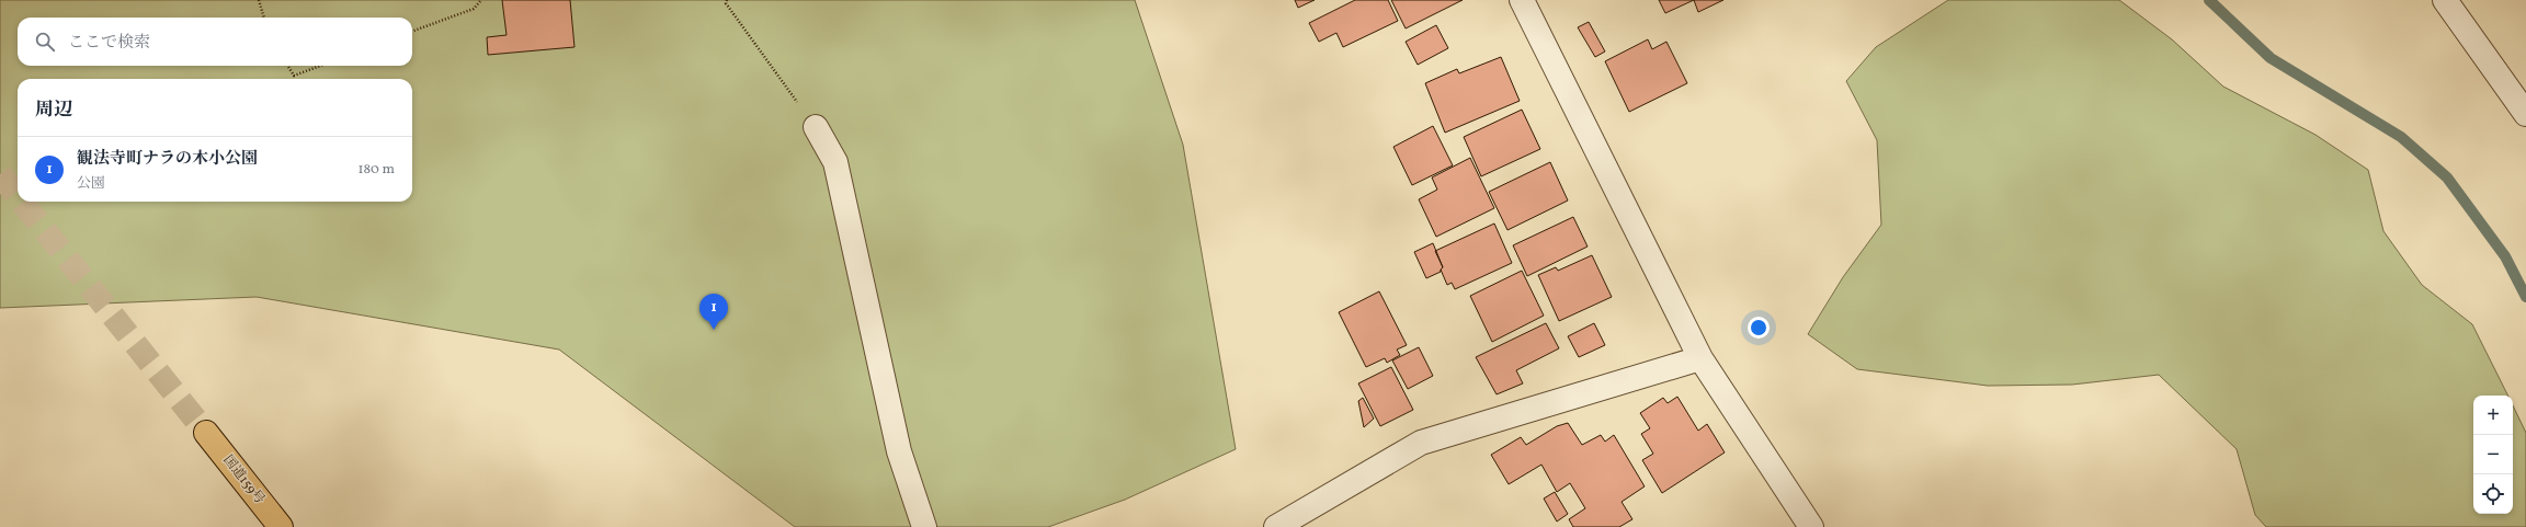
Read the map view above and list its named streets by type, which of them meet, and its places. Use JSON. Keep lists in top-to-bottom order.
{
  "streets": {
    "highway": ["国道159号"]
  },
  "page": {
    "search": "ここで検索",
    "heading": "周辺",
    "list": [
      {
        "mark": "1",
        "name": "観法寺町ナラの木小公園",
        "note": "公園",
        "value": "180 m"
      }
    ],
    "pins": "1",
    "map_buttons": ["+", "−"]
  }
}
